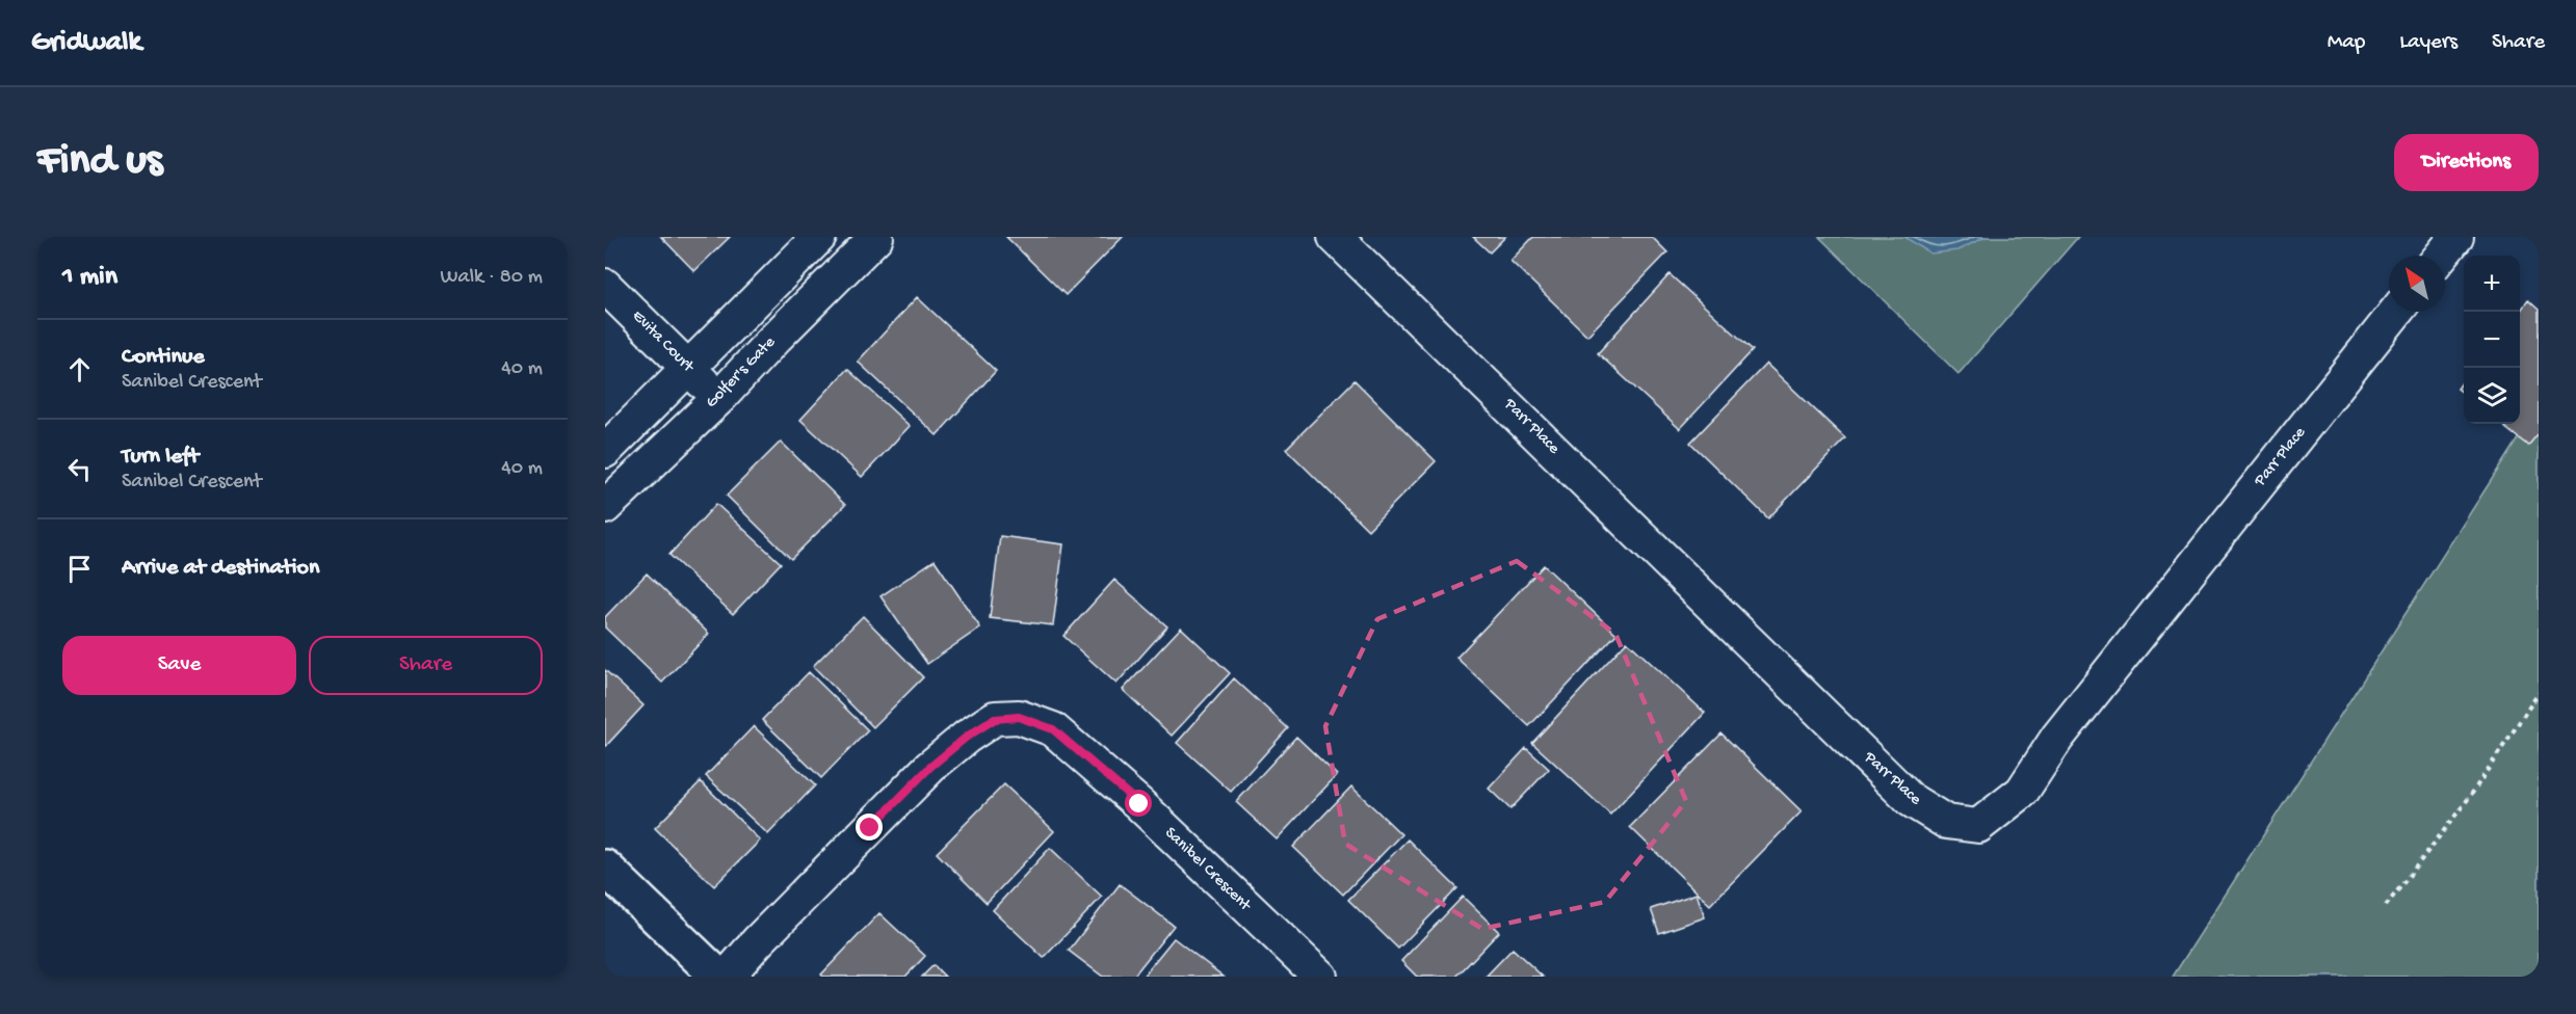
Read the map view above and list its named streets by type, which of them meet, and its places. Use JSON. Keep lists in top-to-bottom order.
{
  "streets": {
    "street": [
      "Evita Court",
      "Golfer's Gate",
      "Parr Place",
      "Sanibel Crescent"
    ]
  },
  "crossings": [
    ["Evita Court", "Golfer's Gate"]
  ],
  "north": "top left",
  "page": {
    "header": "Gridwalk",
    "nav": ["Map", "Layers", "Share"],
    "buttons": [
      "Directions",
      ["Save", "Share"]
    ],
    "title": "Find us",
    "heading": ["1 min", "Walk · 80 m"],
    "map_buttons": ["+", "−"],
    "list": [
      ["Continue", "Sanibel Crescent", "40 m"],
      ["Turn left", "Sanibel Crescent", "40 m"],
      "Arrive at destination"
    ]
  }
}
